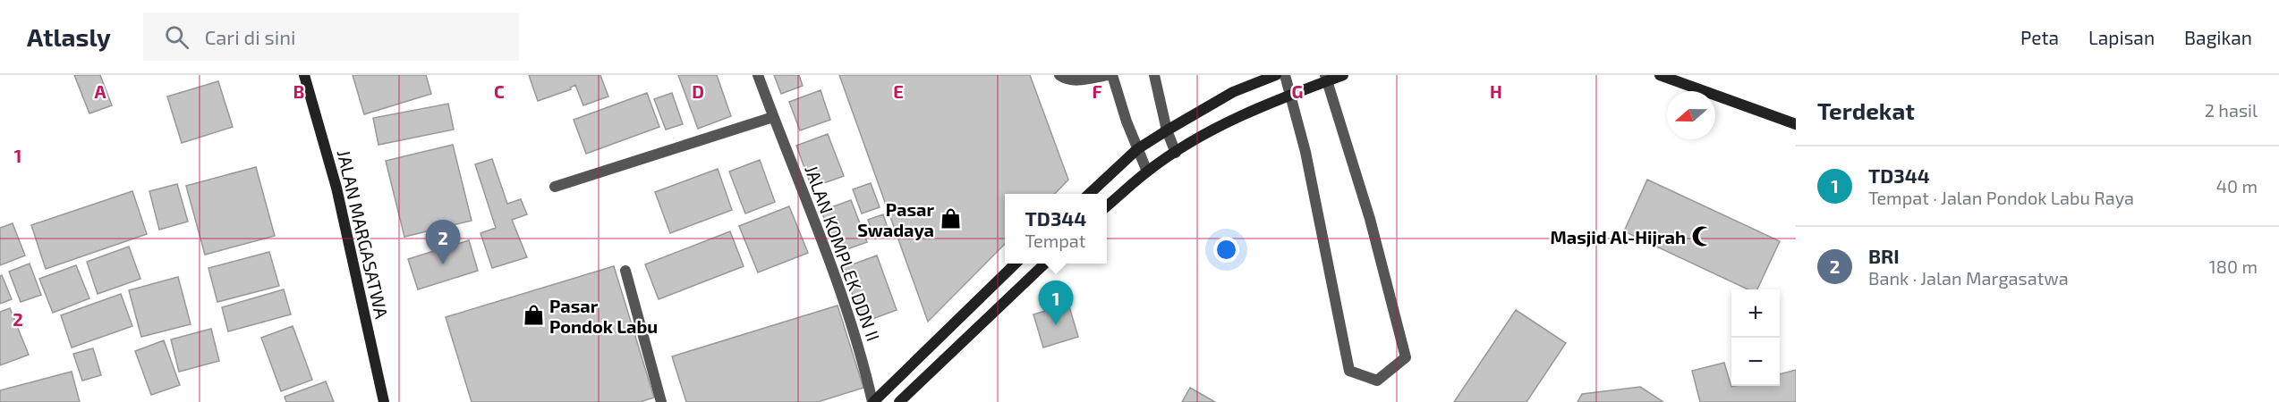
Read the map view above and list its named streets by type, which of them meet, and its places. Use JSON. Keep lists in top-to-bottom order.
{
  "streets": {
    "main road": ["JALAN MARGASATWA"],
    "street": ["JALAN KOMPLEK DDN II"]
  },
  "places": {
    "shop": ["Pasar Swadaya", "Pasar Pondok Labu"],
    "mosque": ["Masjid Al-Hijrah"]
  },
  "north": "left",
  "page": {
    "header": "Atlasly",
    "search": "Cari di sini",
    "nav": ["Peta", "Lapisan", "Bagikan"],
    "heading": ["Terdekat", "2 hasil"],
    "list": [
      {
        "mark": "1",
        "name": "TD344",
        "note": "Tempat · Jalan Pondok Labu Raya",
        "value": "40 m"
      },
      {
        "mark": "2",
        "name": "BRI",
        "note": "Bank · Jalan Margasatwa",
        "value": "180 m"
      }
    ],
    "popup": ["TD344", "Tempat"],
    "pins": ["2", "1"],
    "map_buttons": ["+", "−"]
  },
  "grid": {
    "columns": [
      "A",
      "B",
      "C",
      "D",
      "E",
      "F",
      "G",
      "H"
    ],
    "rows": ["1", "2"]
  }
}
